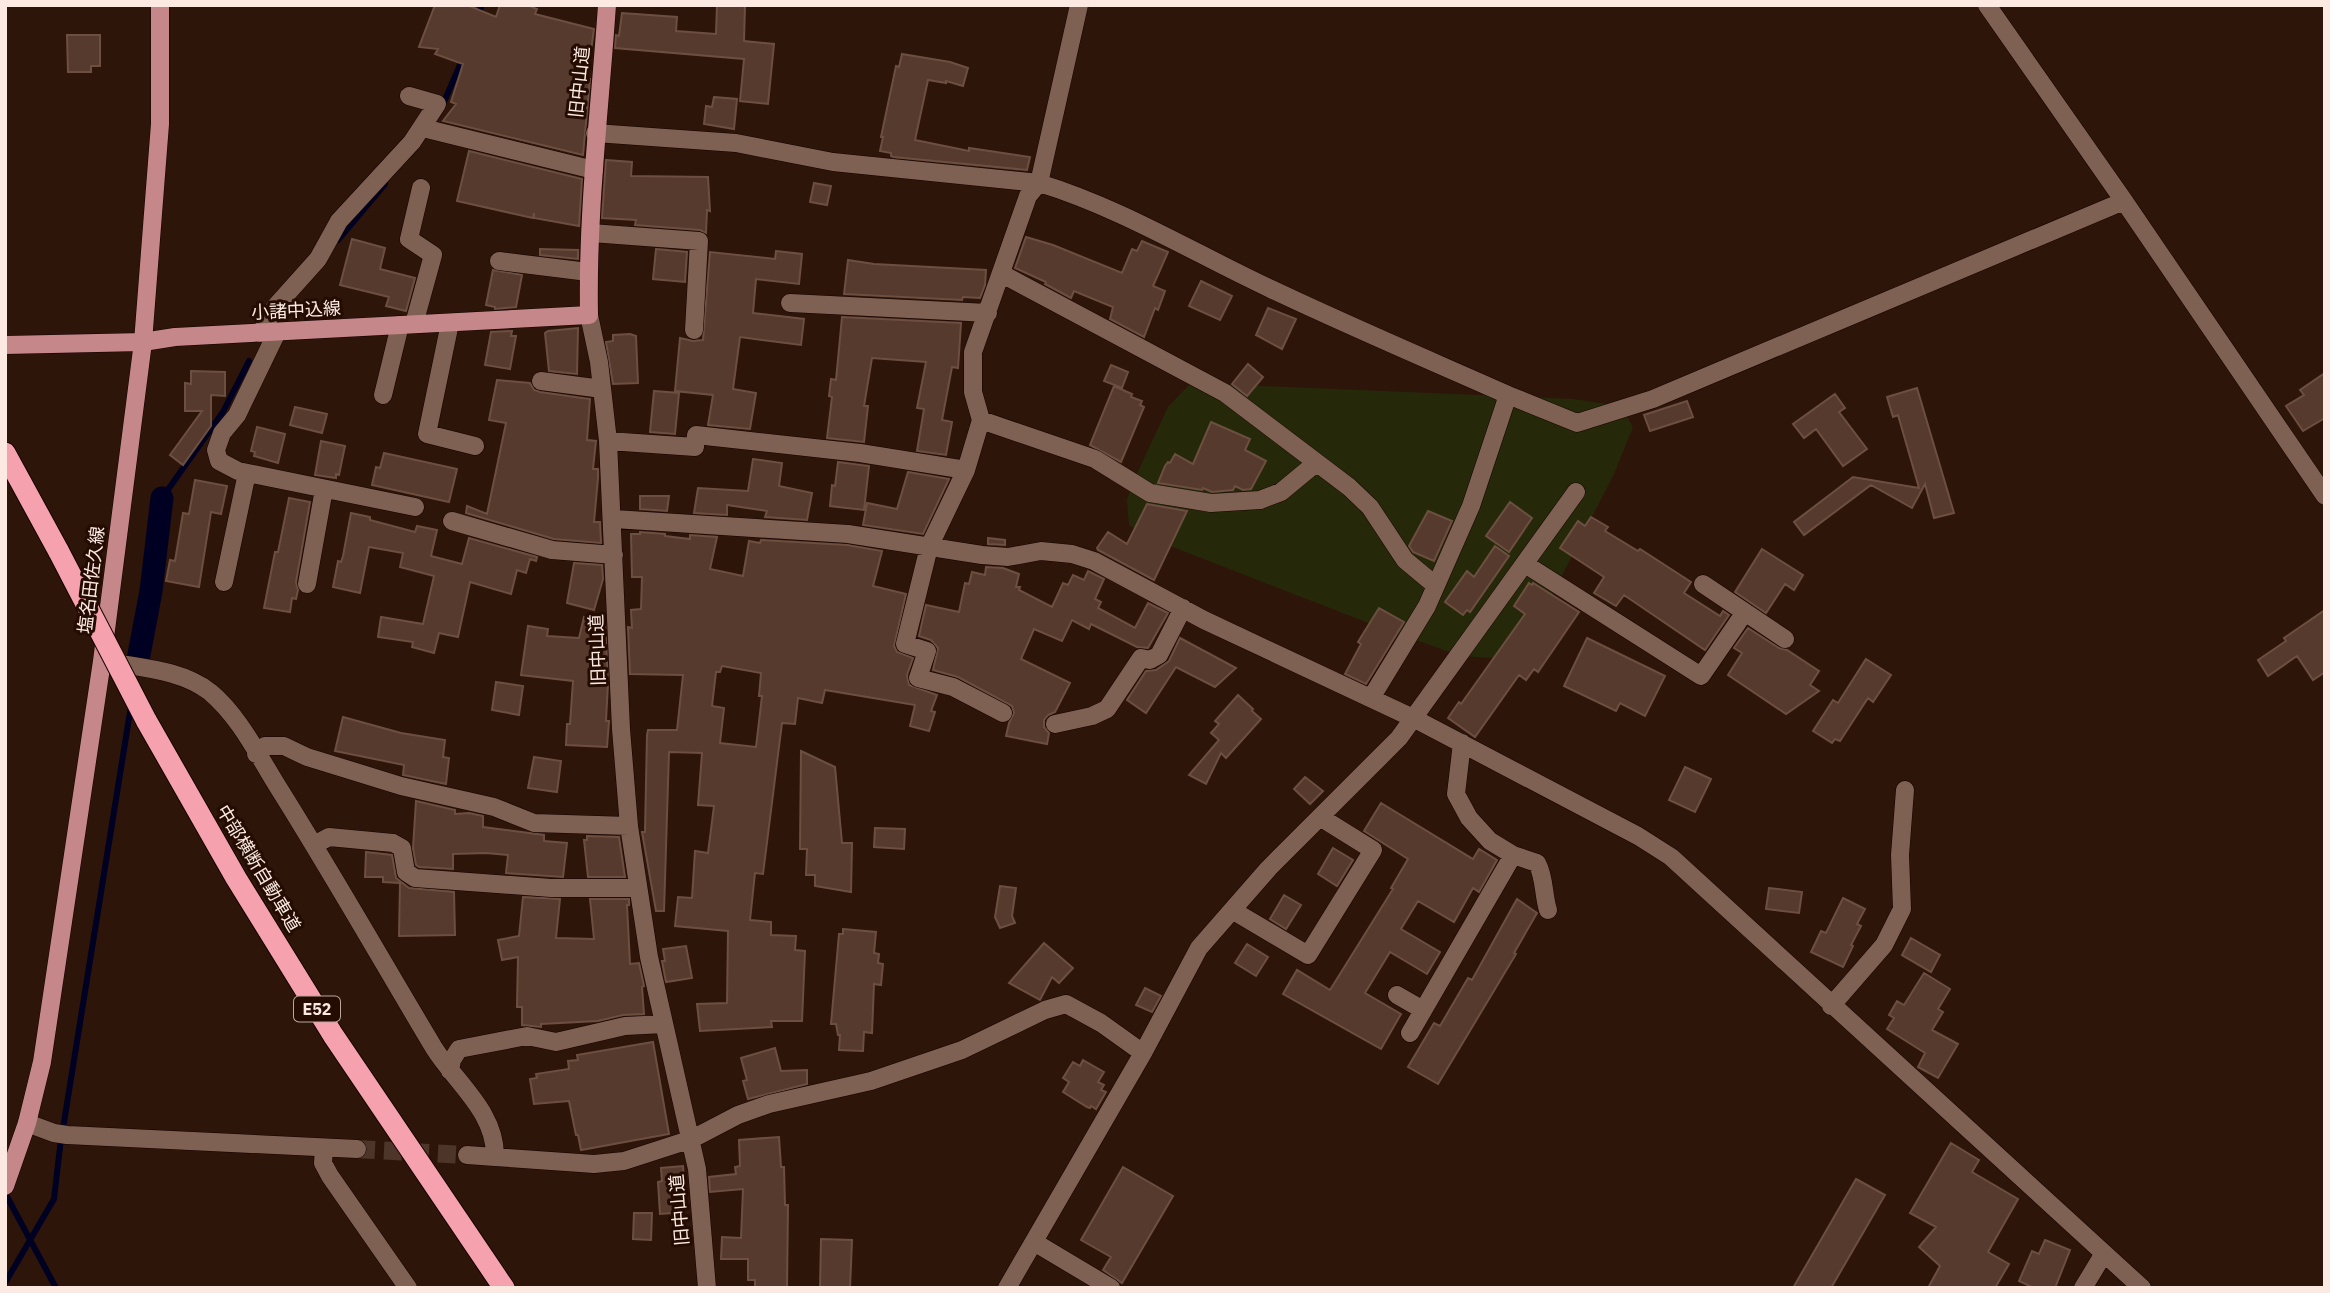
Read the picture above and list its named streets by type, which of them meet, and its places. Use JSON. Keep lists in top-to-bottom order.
{
  "streets": {
    "highway": ["中部横断自動車道", "E52"],
    "main road": ["旧中山道", "小諸中込線", "塩名田佐久線"]
  },
  "crossings": [
    ["旧中山道", "小諸中込線"],
    ["小諸中込線", "塩名田佐久線"]
  ]
}
